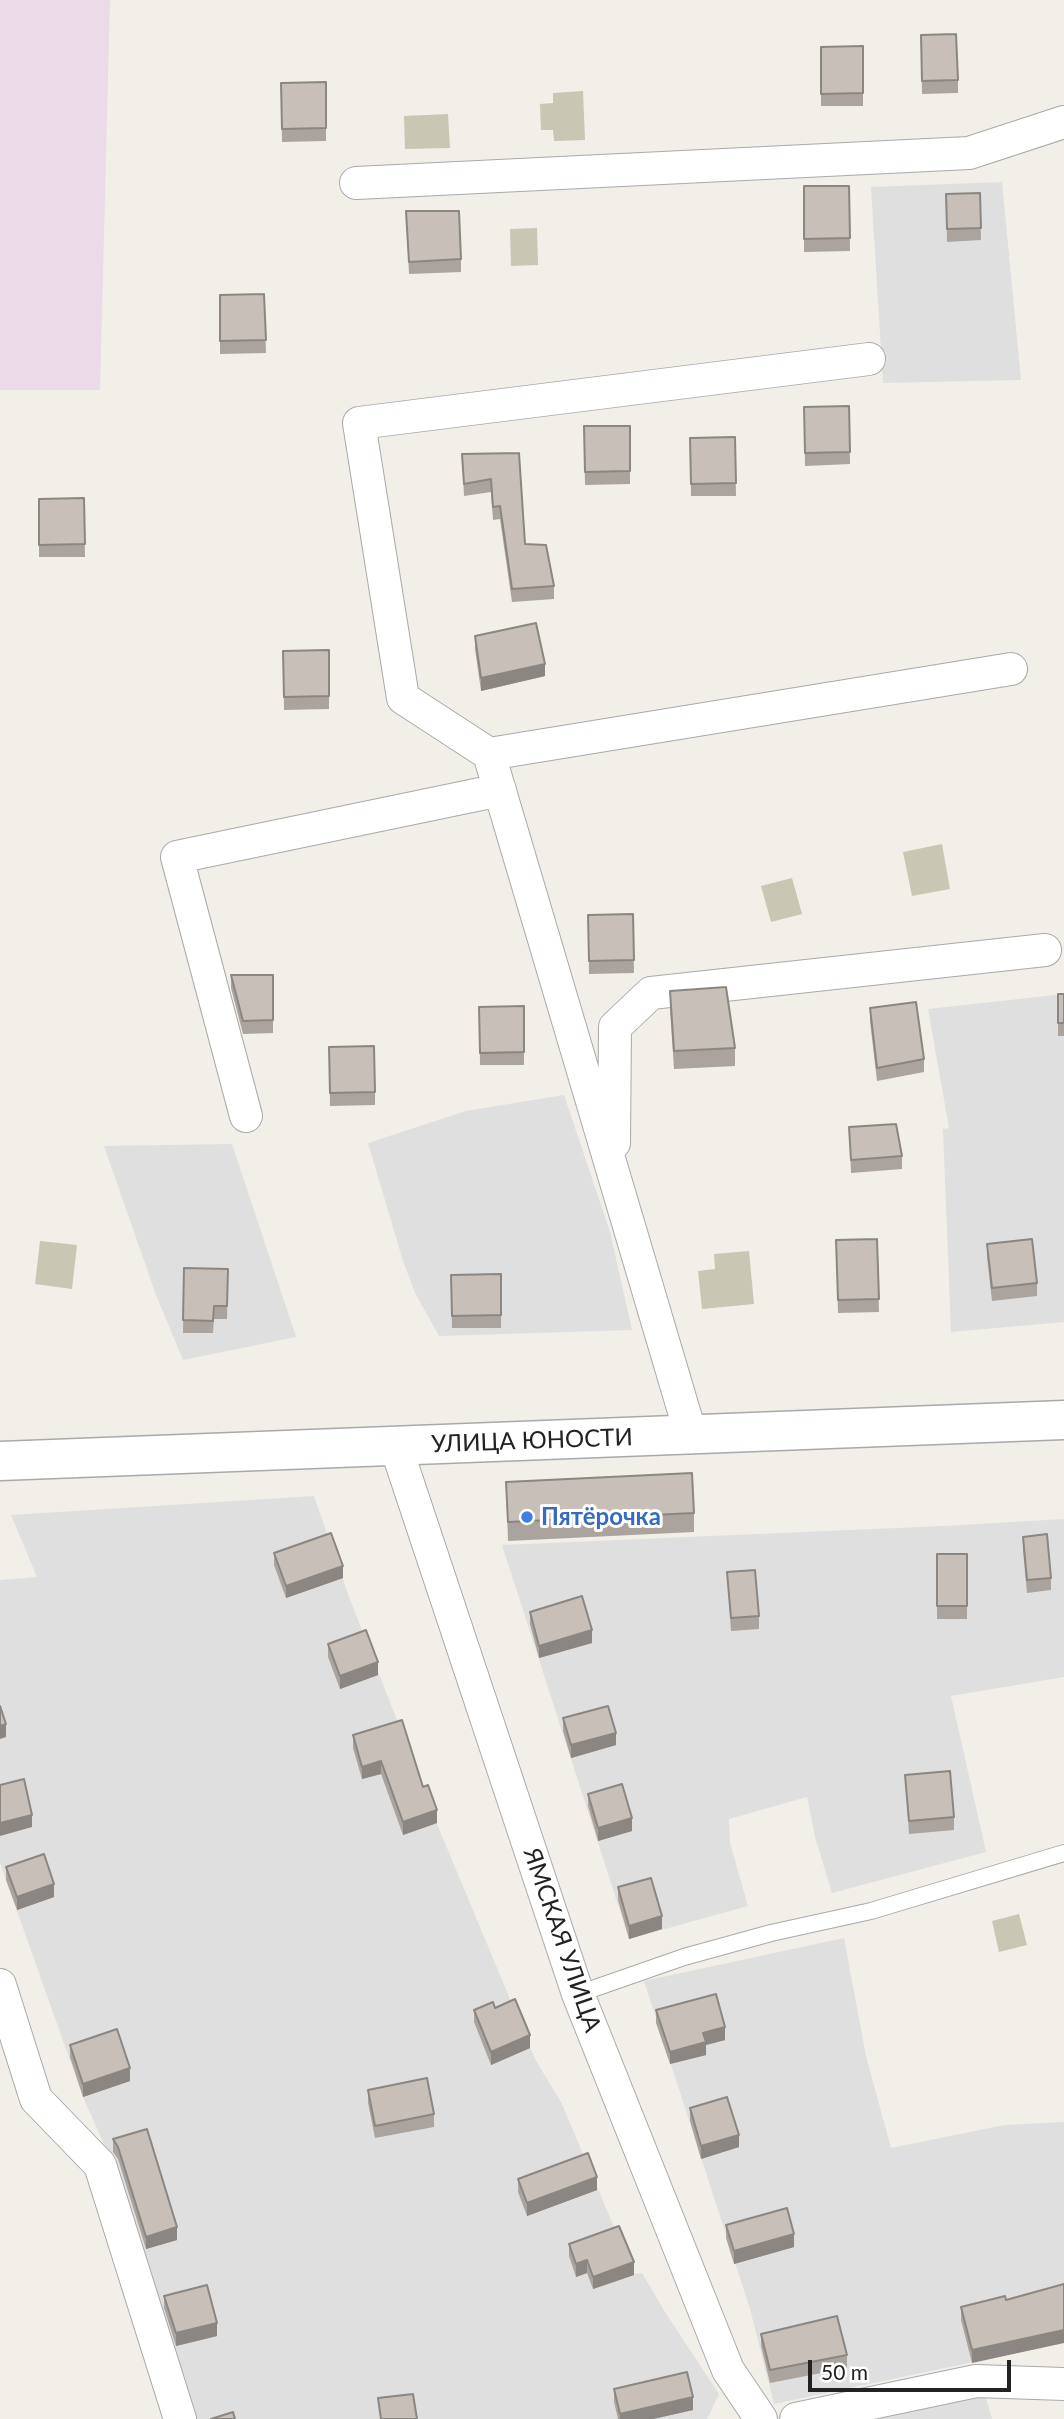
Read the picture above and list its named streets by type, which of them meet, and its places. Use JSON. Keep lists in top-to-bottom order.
{
  "streets": {
    "street": ["УЛИЦА ЮНОСТИ", "ЯМСКАЯ УЛИЦА"]
  },
  "crossings": [
    ["УЛИЦА ЮНОСТИ", "ЯМСКАЯ УЛИЦА"]
  ],
  "places": ["Пятёрочка"],
  "scale_bar": "50 m"
}
